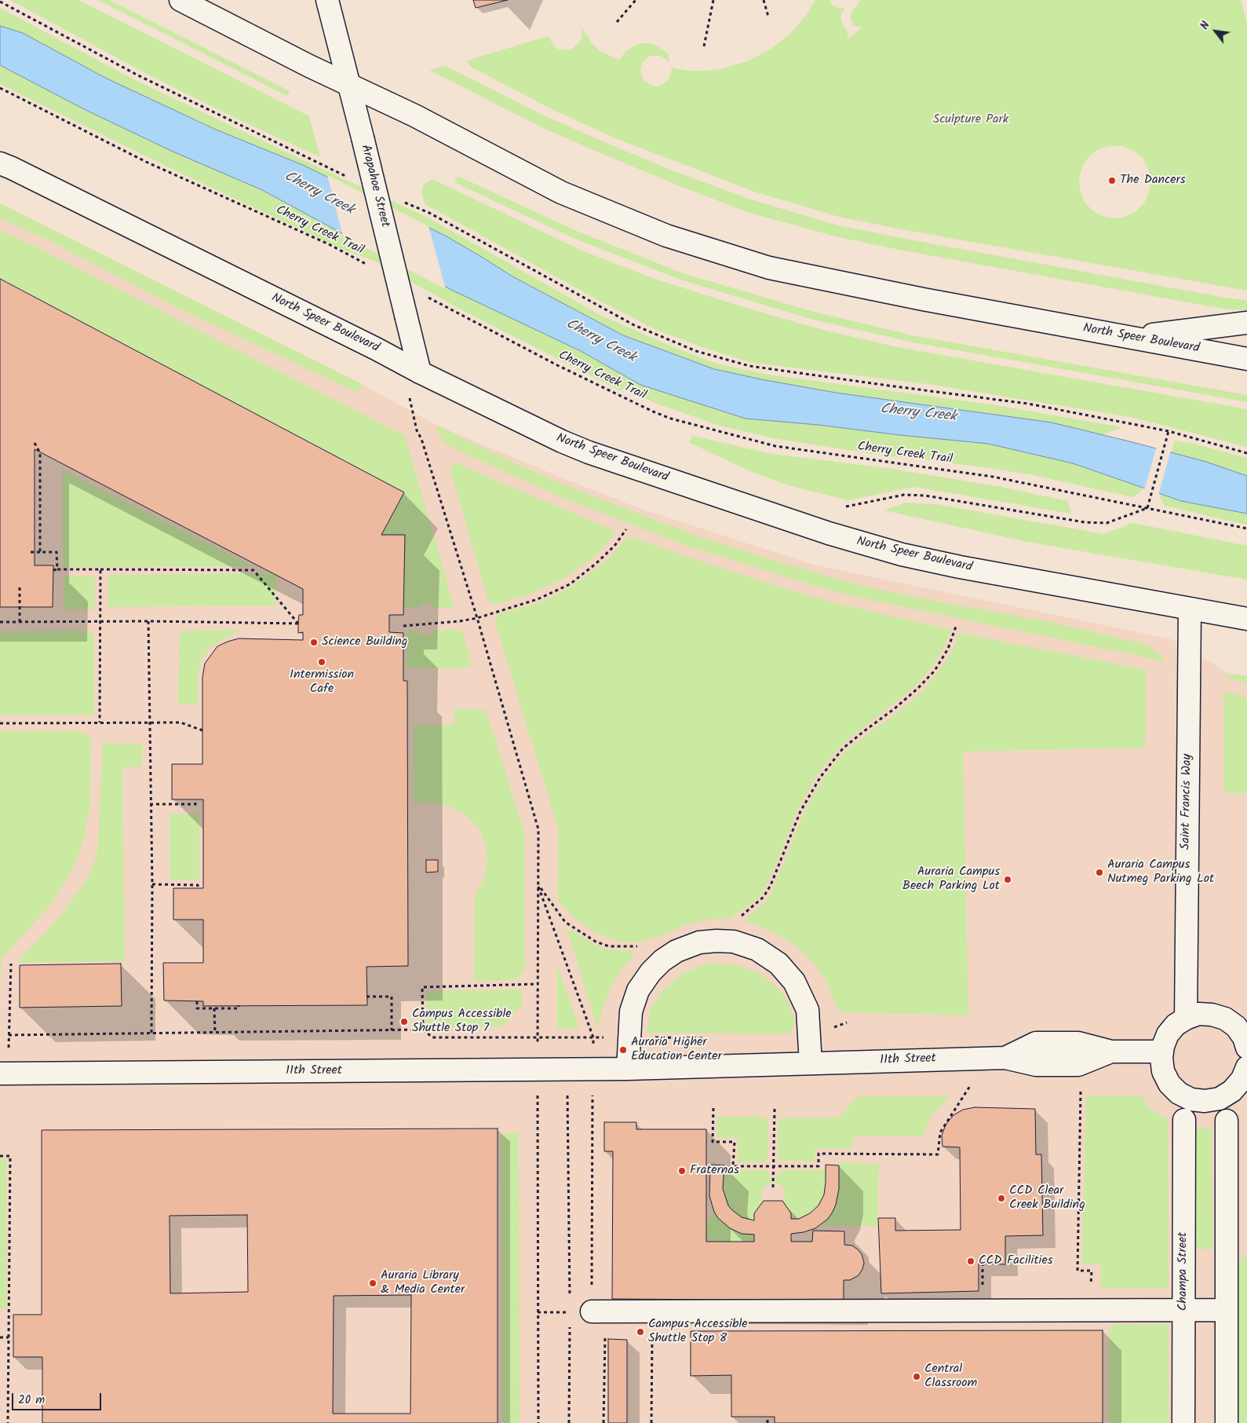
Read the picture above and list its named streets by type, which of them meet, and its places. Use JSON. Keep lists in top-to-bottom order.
{
  "streets": {
    "street": [
      "Arapahoe Street",
      "North Speer Boulevard",
      "Saint Francis Way",
      "11th Street",
      "Champa Street"
    ],
    "path": ["Cherry Creek Trail"]
  },
  "crossings": [
    ["Arapahoe Street", "North Speer Boulevard"],
    ["North Speer Boulevard", "Saint Francis Way"]
  ],
  "water": ["Cherry Creek"],
  "parks": ["Sculpture Park"],
  "places": [
    "The Dancers",
    "Science Building",
    "Intermission Cafe",
    "Auraria Campus Nutmeg Parking Lot",
    "Auraria Campus Beech Parking Lot",
    "Campus Accessible Shuttle Stop 7",
    "Auraria Higher Education Center",
    "Fraternas",
    "CCD Clear Creek Building",
    "CCD Facilities",
    "Auraria Library & Media Center",
    "Campus Accessible Shuttle Stop 8",
    "Central Classroom"
  ],
  "scale_bar": "20 m",
  "north": "top left"
}
